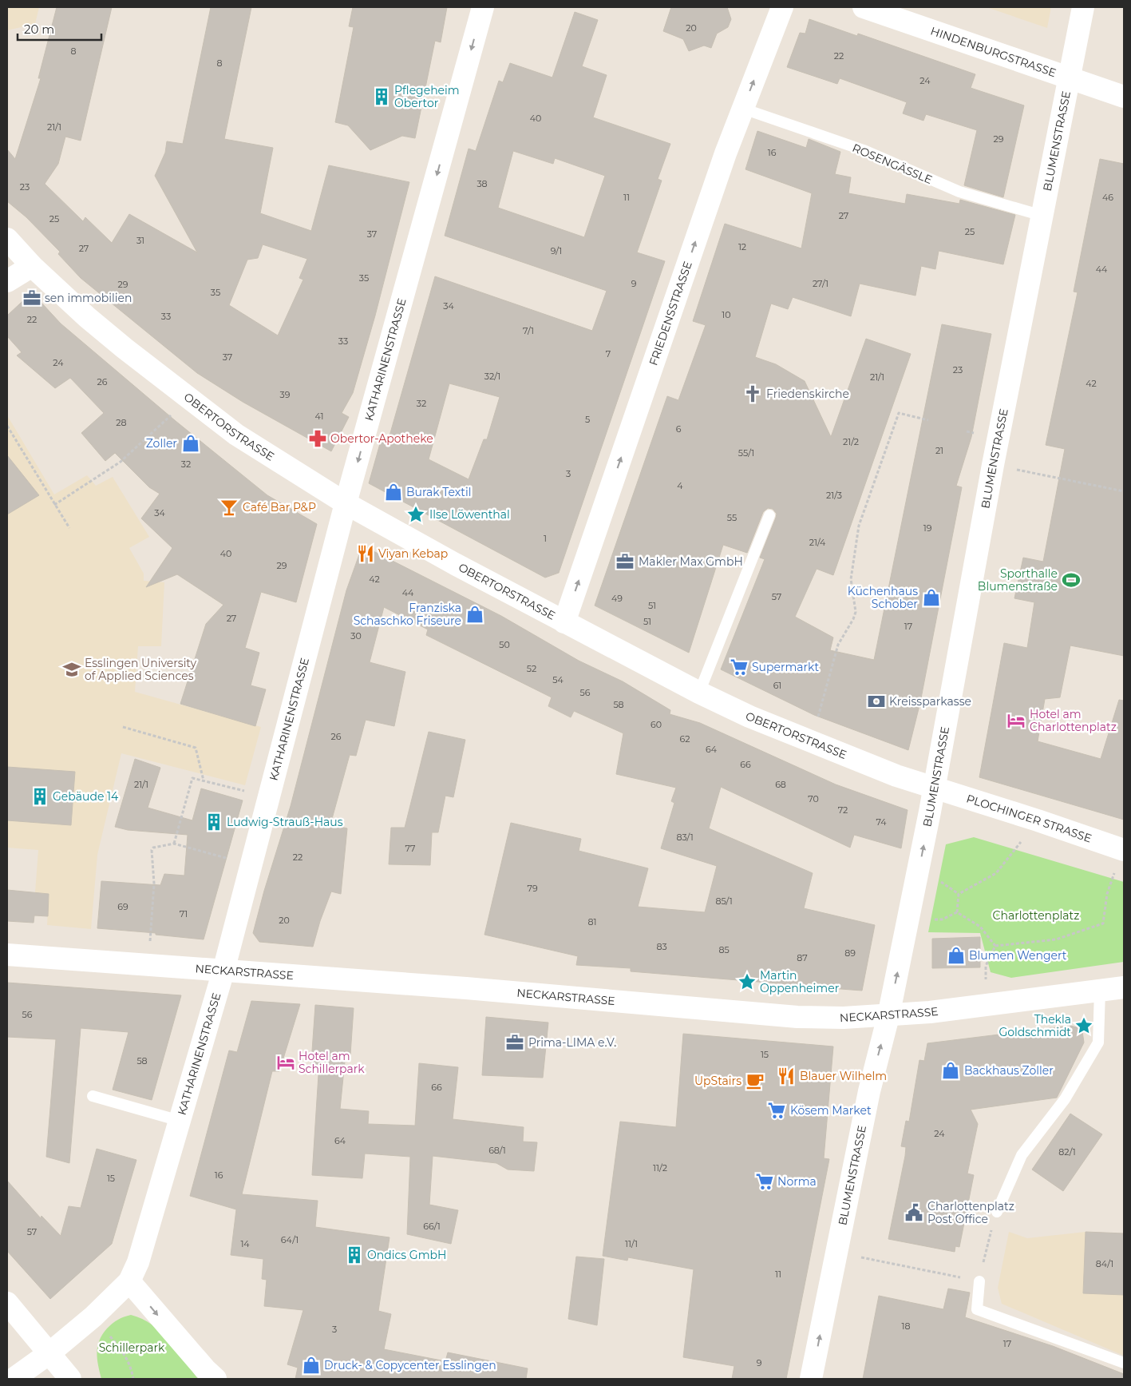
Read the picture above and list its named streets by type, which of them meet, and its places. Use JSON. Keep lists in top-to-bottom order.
{
  "streets": {
    "street": [
      "HINDENBURGSTRASSE",
      "BLUMENSTRASSE",
      "FRIEDENSSTRASSE",
      "KATHARINENSTRASSE",
      "OBERTORSTRASSE",
      "PLOCHINGER STRASSE",
      "NECKARSTRASSE"
    ],
    "lane": ["ROSENGÄSSLE"]
  },
  "crossings": [
    ["HINDENBURGSTRASSE", "BLUMENSTRASSE"],
    ["BLUMENSTRASSE", "ROSENGÄSSLE"],
    ["BLUMENSTRASSE", "OBERTORSTRASSE"],
    ["BLUMENSTRASSE", "PLOCHINGER STRASSE"],
    ["BLUMENSTRASSE", "NECKARSTRASSE"],
    ["ROSENGÄSSLE", "FRIEDENSSTRASSE"],
    ["FRIEDENSSTRASSE", "OBERTORSTRASSE"],
    ["KATHARINENSTRASSE", "OBERTORSTRASSE"],
    ["KATHARINENSTRASSE", "NECKARSTRASSE"],
    ["OBERTORSTRASSE", "PLOCHINGER STRASSE"]
  ],
  "one_way": ["BLUMENSTRASSE", "FRIEDENSSTRASSE"],
  "parks": ["Charlottenplatz", "Schillerpark"],
  "places": {
    "building": [
      "Pflegeheim Obertor",
      "Gebäude 14",
      "Ludwig-Strauß-Haus",
      "Ondics GmbH"
    ],
    "office": ["sen immobilien", "Makler Max GmbH", "Prima-LIMA e.V."],
    "church": ["Friedenskirche"],
    "pharmacy": ["Obertor-Apotheke"],
    "shop": [
      "Zoller",
      "Burak Textil",
      "Küchenhaus Schober",
      "Franziska Schaschko Friseure",
      "Blumen Wengert",
      "Backhaus Zoller",
      "Druck- & Copycenter Esslingen"
    ],
    "bar": ["Café Bar P&P"],
    "place": ["Ilse Löwenthal", "Martin Oppenheimer", "Thekla Goldschmidt"],
    "restaurant": ["Viyan Kebap", "Blauer Wilhelm"],
    "sports": ["Sporthalle Blumenstraße"],
    "supermarket": ["Supermarkt", "Kösem Market", "Norma"],
    "school or university": ["Esslingen University of Applied Sciences"],
    "bank": ["Kreissparkasse"],
    "hotel": ["Hotel am Charlottenplatz", "Hotel am Schillerpark"],
    "cafe": ["UpStairs"],
    "public building": ["Charlottenplatz Post Office"]
  },
  "house_numbers": [
    "20",
    "8",
    "22",
    "8",
    "24",
    "40",
    "21/1",
    "29",
    "16",
    "38",
    "23",
    "11",
    "46",
    "27",
    "25",
    "25",
    "37",
    "31",
    "12",
    "27",
    "9/1",
    "44",
    "35",
    "9",
    "27/1",
    "29",
    "35",
    "34",
    "10",
    "33",
    "22",
    "7/1",
    "33",
    "7",
    "37",
    "24",
    "23",
    "32/1",
    "21/1",
    "26",
    "42",
    "39",
    "32",
    "41",
    "5",
    "28",
    "6",
    "21/2",
    "21",
    "55/1",
    "32",
    "3",
    "4",
    "21/3",
    "34",
    "55",
    "19",
    "1",
    "21/4",
    "40",
    "29",
    "42",
    "44",
    "57",
    "49",
    "51",
    "27",
    "51",
    "17",
    "30",
    "50",
    "52",
    "54",
    "61",
    "56",
    "58",
    "60",
    "26",
    "62",
    "64",
    "66",
    "21/1",
    "68",
    "70",
    "72",
    "74",
    "83/1",
    "77",
    "22",
    "79",
    "85/1",
    "69",
    "71",
    "20",
    "81",
    "83",
    "85",
    "89",
    "87",
    "56",
    "15",
    "58",
    "66",
    "24",
    "64",
    "68/1",
    "82/1",
    "11/2",
    "16",
    "15",
    "66/1",
    "57",
    "64/1",
    "14",
    "11/1",
    "84/1",
    "11",
    "18",
    "3",
    "17",
    "9"
  ],
  "scale_bar": "20 m"
}
